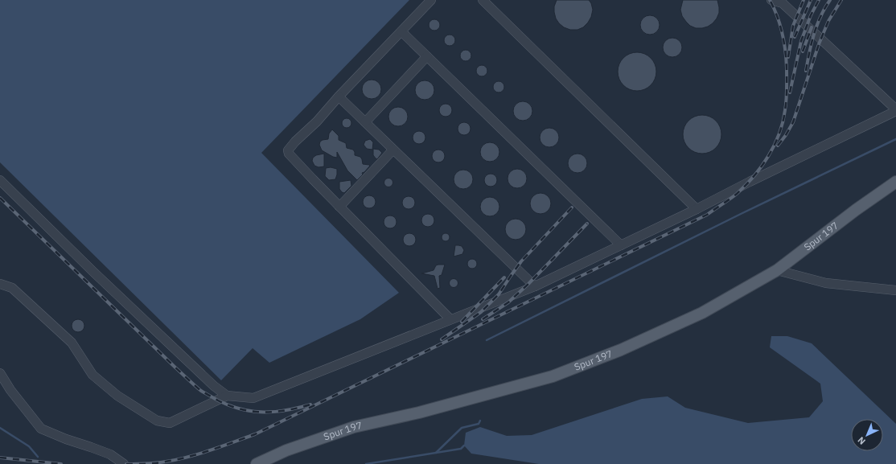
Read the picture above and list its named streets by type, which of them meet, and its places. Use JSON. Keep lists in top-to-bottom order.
{
  "streets": {
    "main road": ["Spur 197"]
  },
  "north": "bottom left"
}
